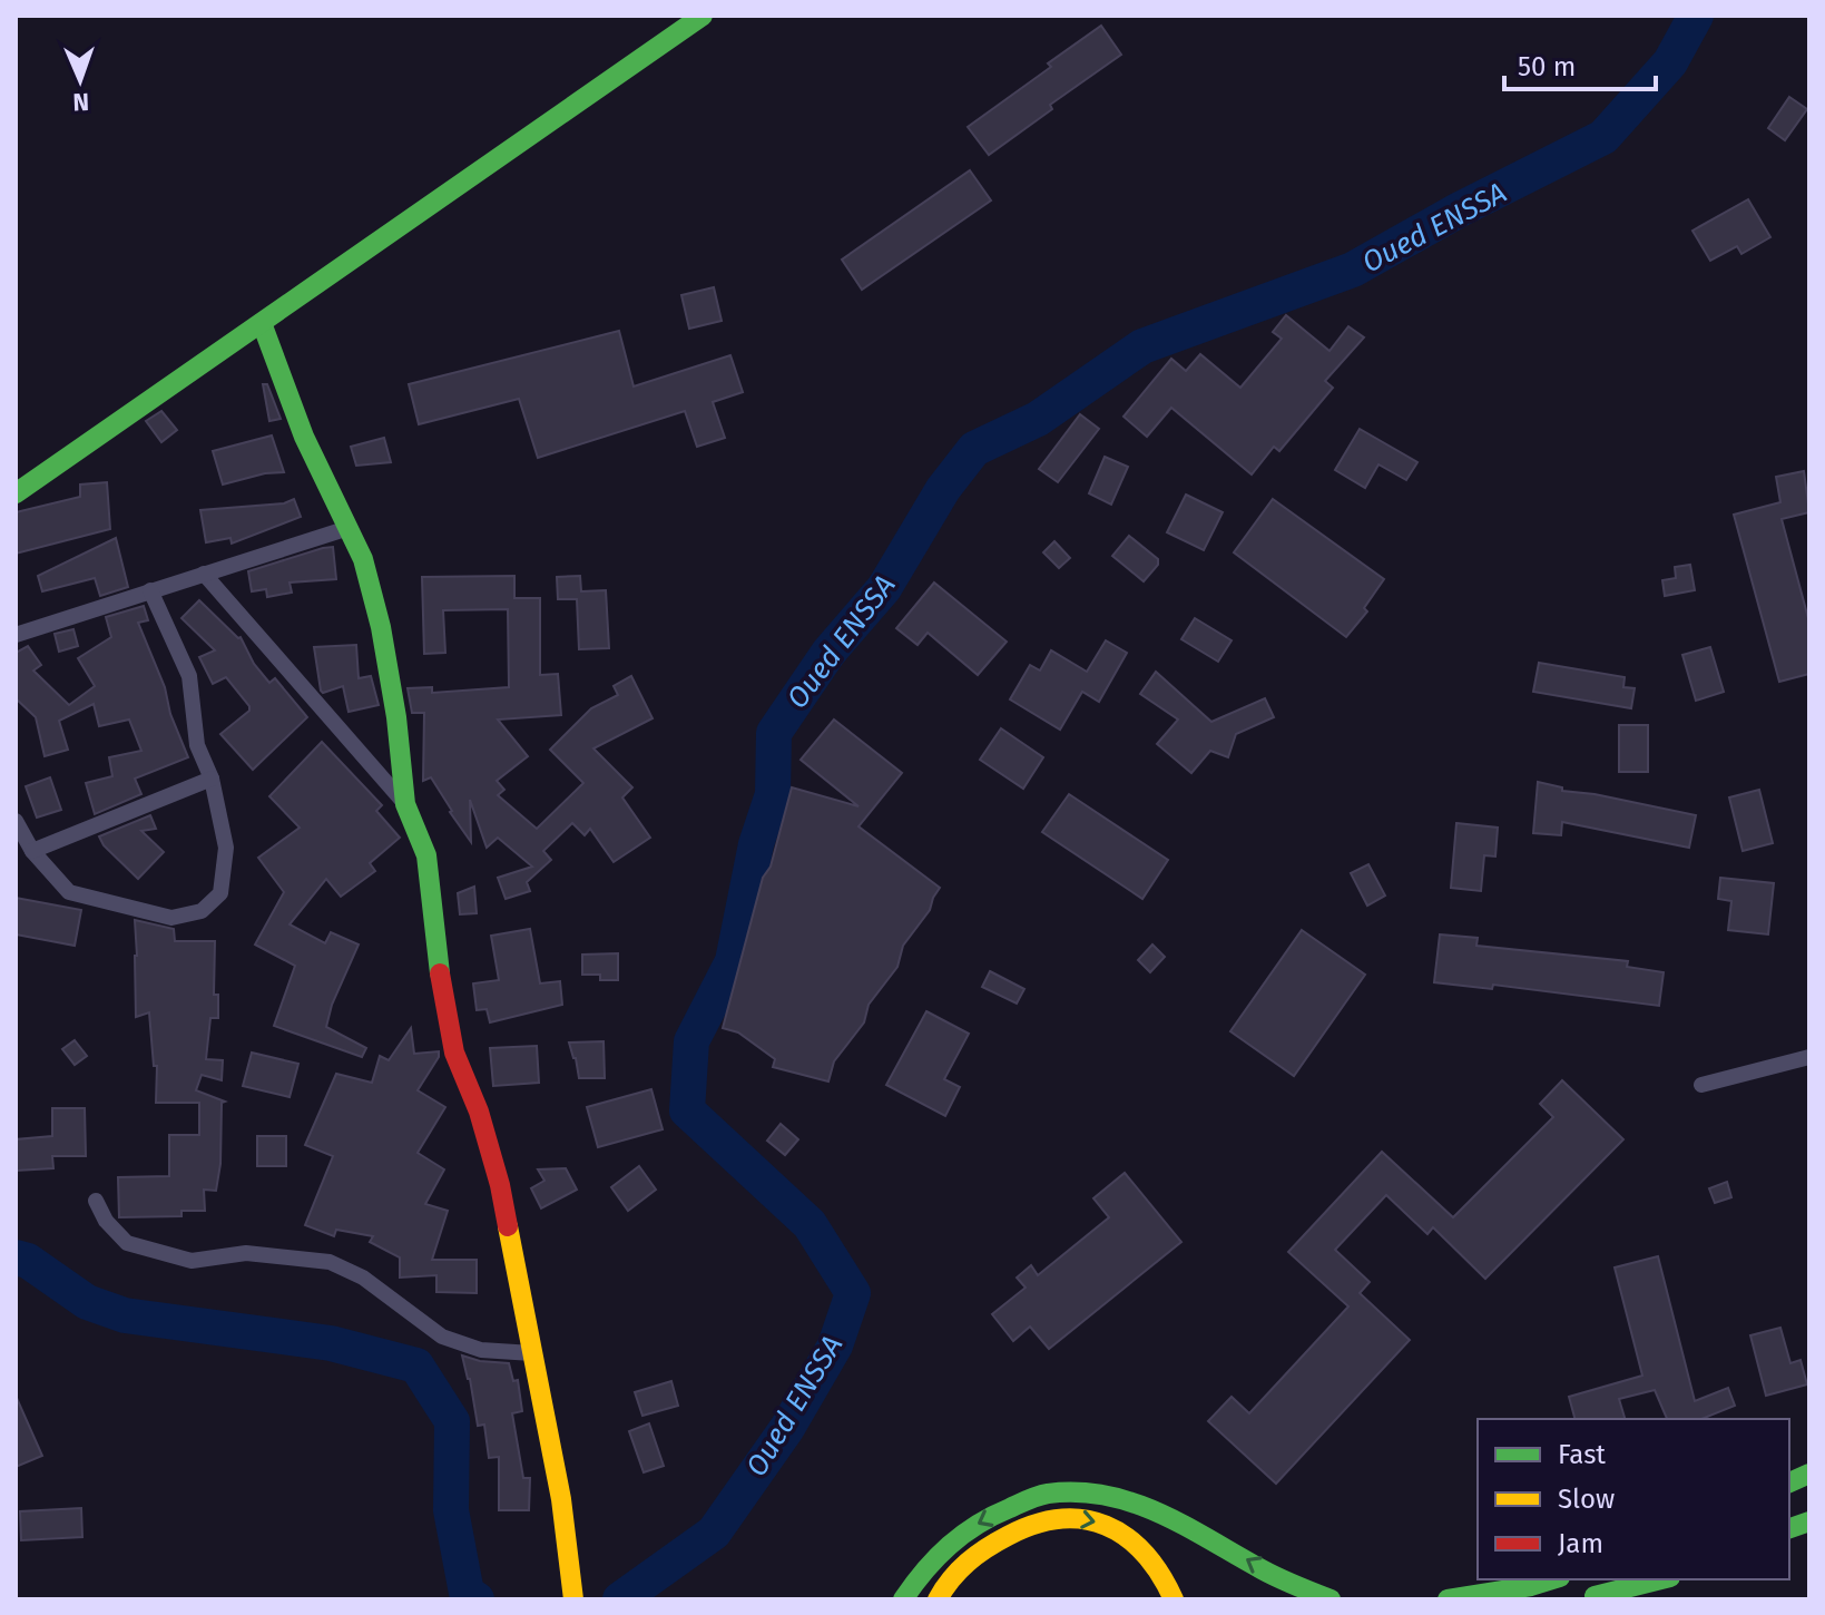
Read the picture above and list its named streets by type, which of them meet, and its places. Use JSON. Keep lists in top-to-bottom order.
{
  "water": ["Oued ENSSA"],
  "legend": ["Fast", "Slow", "Jam"],
  "scale_bar": "50 m",
  "north": "bottom"
}
